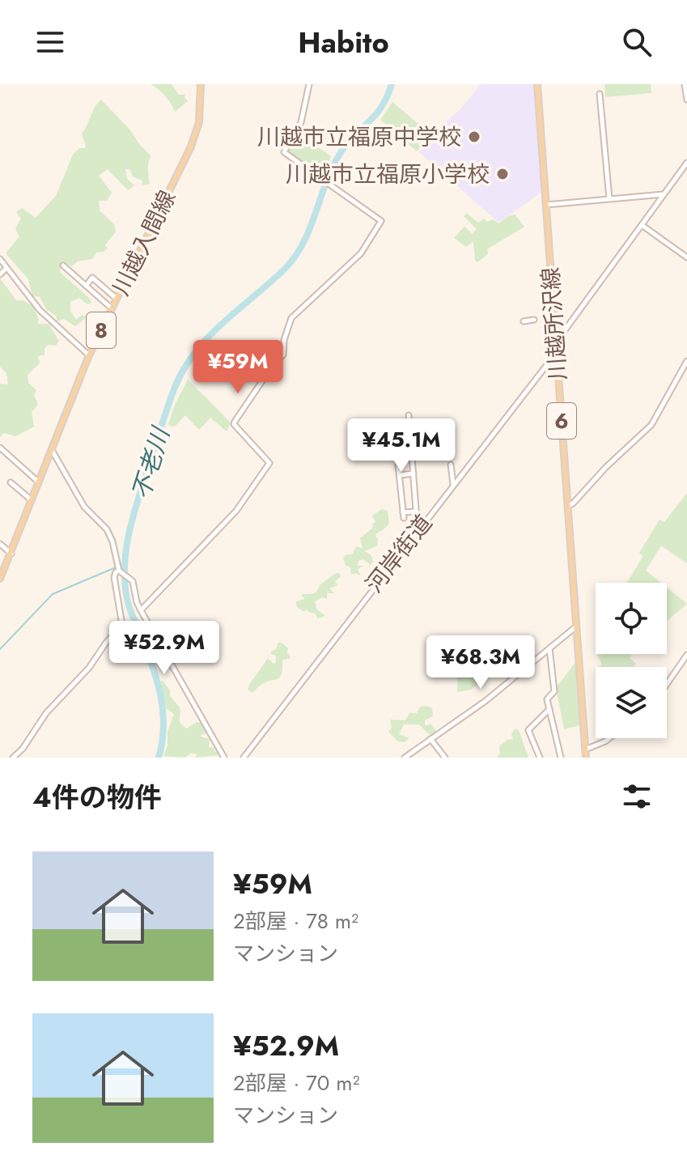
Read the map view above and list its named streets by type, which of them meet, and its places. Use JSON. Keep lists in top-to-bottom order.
{
  "streets": {
    "main road": [
      "川越入間線",
      "川越所沢線",
      "8",
      "6"
    ],
    "street": ["河岸街道"]
  },
  "crossings": [
    ["川越所沢線", "河岸街道"]
  ],
  "water": ["不老川"],
  "places": ["川越市立福原中学校", "川越市立福原小学校"],
  "page": {
    "header": "Habito",
    "price": [
      "¥59M",
      "¥45.1M",
      "¥52.9M",
      "¥68.3M"
    ],
    "heading": "4件の物件",
    "list": [
      {
        "name": "¥59M",
        "note": "2部屋 · 78 m² · マンション"
      },
      {
        "name": "¥52.9M",
        "note": "2部屋 · 70 m² · マンション"
      }
    ]
  }
}
